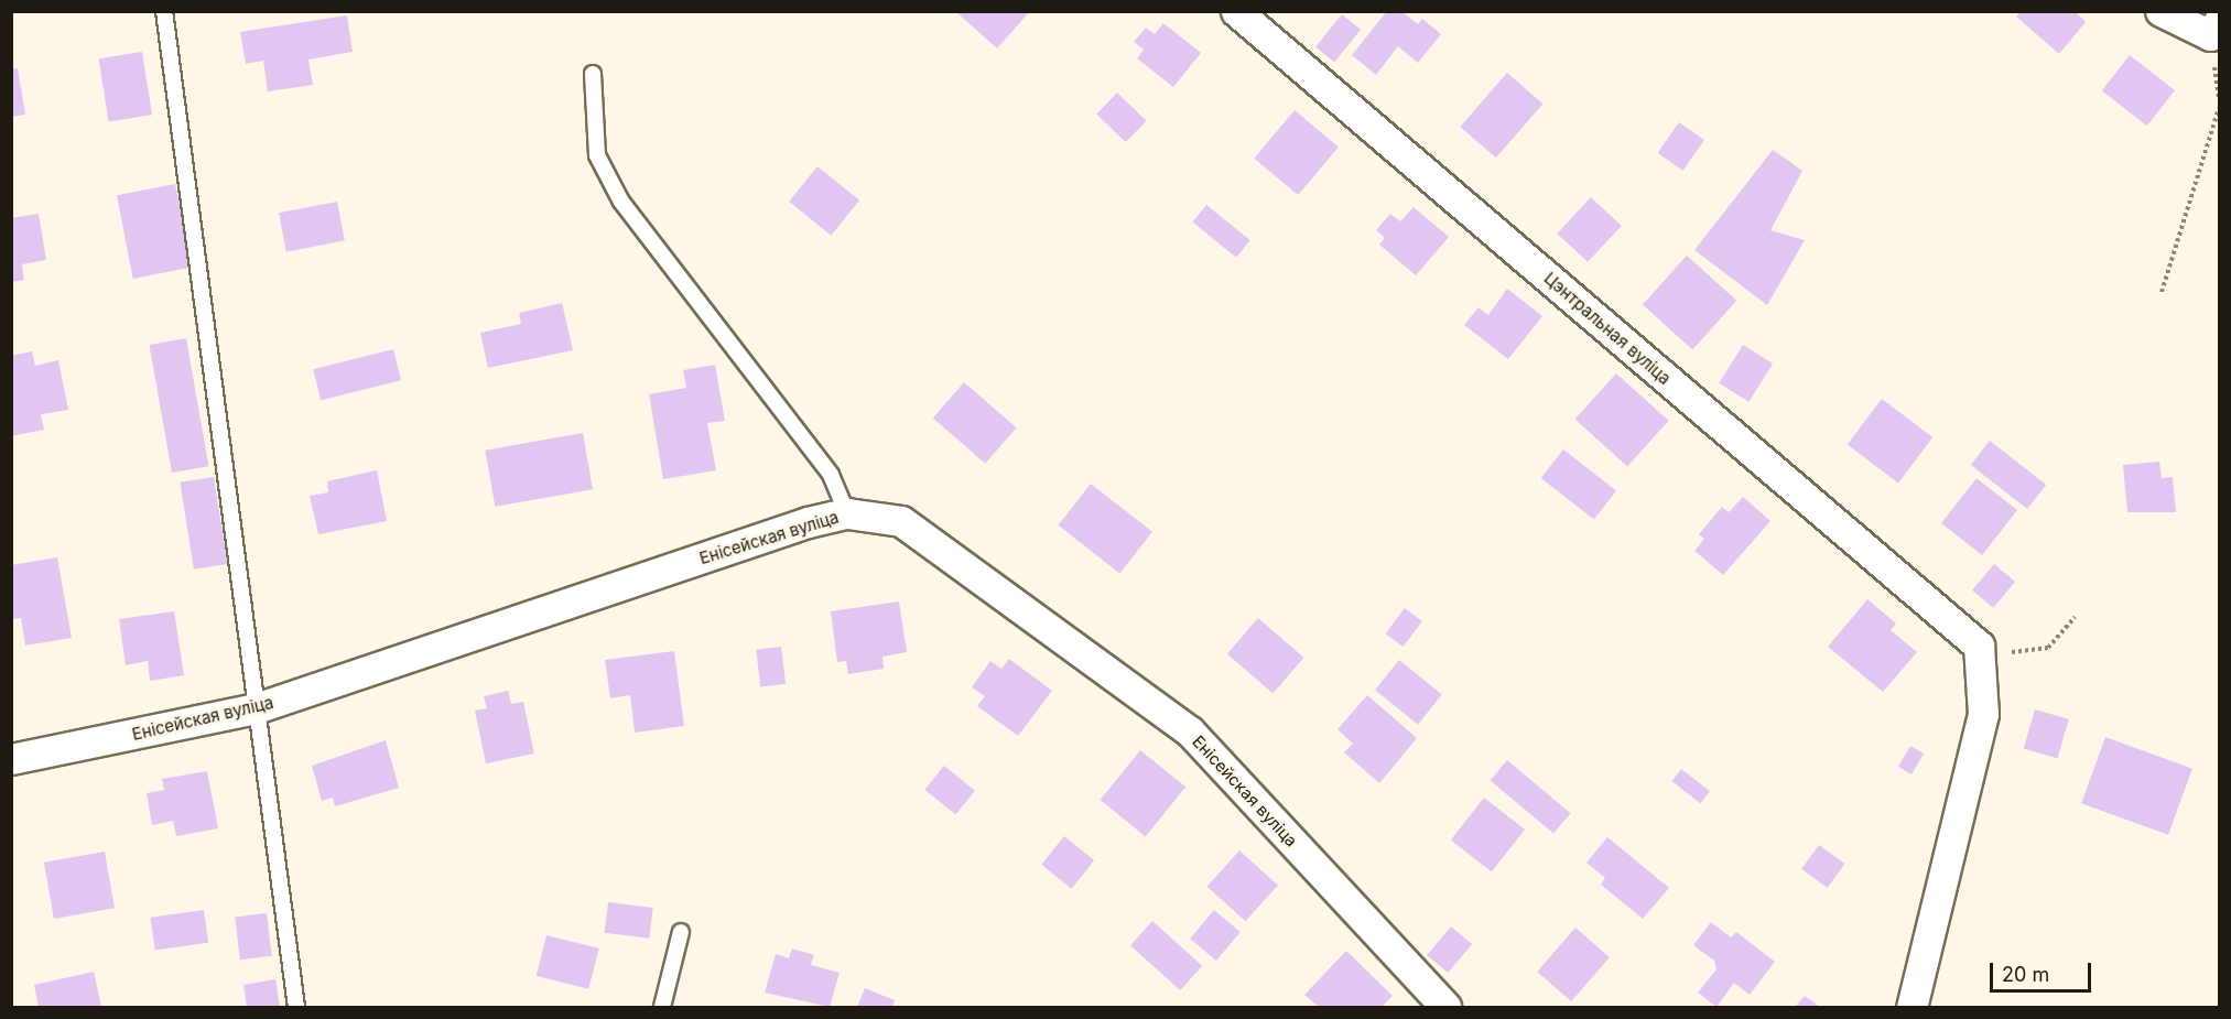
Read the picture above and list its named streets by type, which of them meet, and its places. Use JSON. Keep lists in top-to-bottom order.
{
  "streets": {
    "street": ["Цэнтральная вуліца", "Енісейская вуліца"]
  },
  "scale_bar": "20 m"
}
